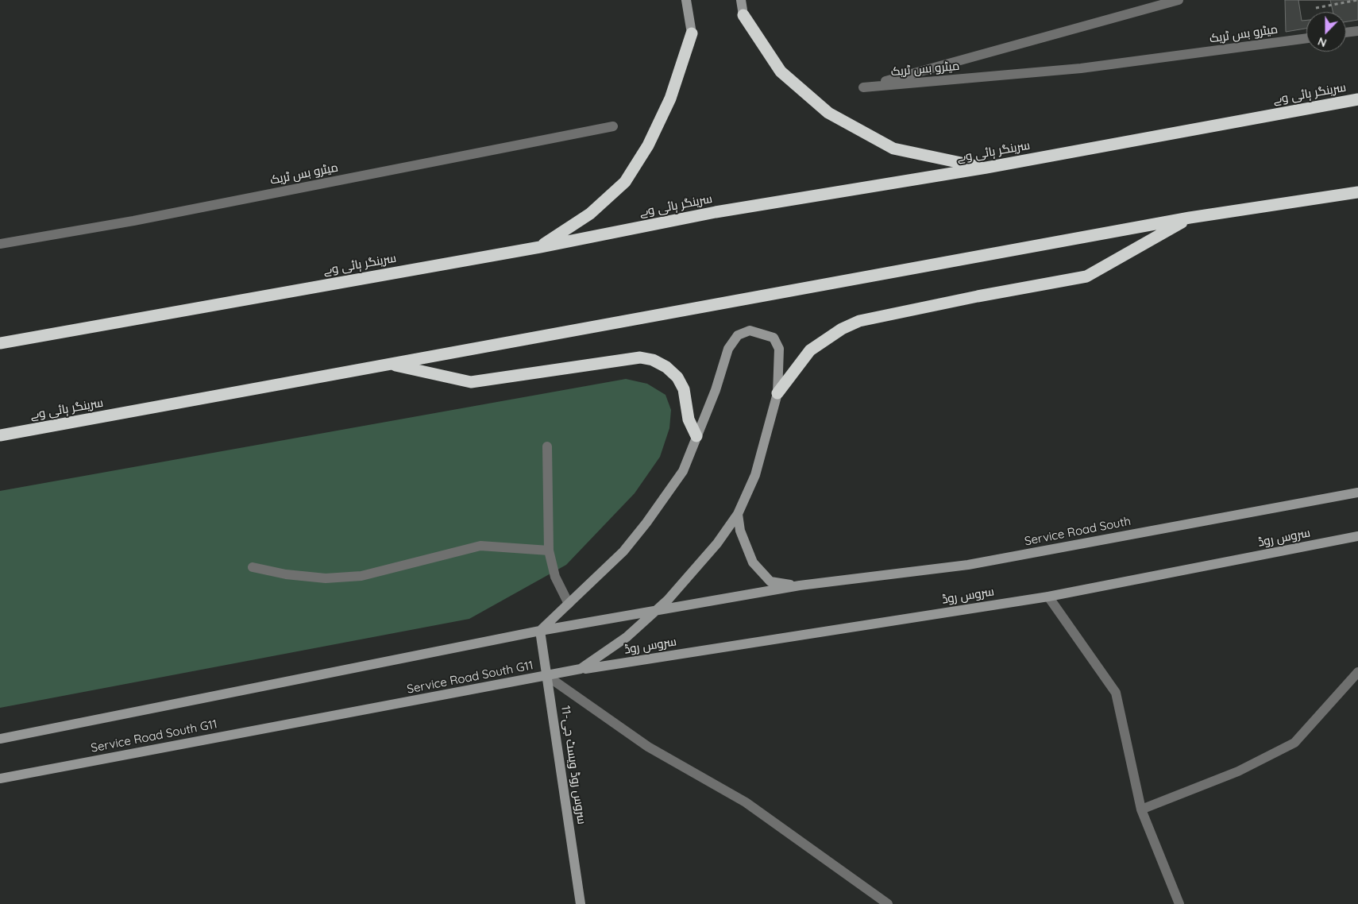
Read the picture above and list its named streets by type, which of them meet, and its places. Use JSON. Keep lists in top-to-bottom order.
{
  "streets": {
    "highway": ["سرینگر ہائی وے"],
    "main road": [
      "Service Road South",
      "سروس روڈ",
      "Service Road South G11",
      "سروس روڈ ویسٹ جی-11"
    ],
    "street": ["میٹرو بس ٹریک"]
  },
  "crossings": [
    ["سروس روڈ", "Service Road South G11"],
    ["Service Road South G11", "سروس روڈ ویسٹ جی-11"]
  ],
  "north": "bottom"
}
